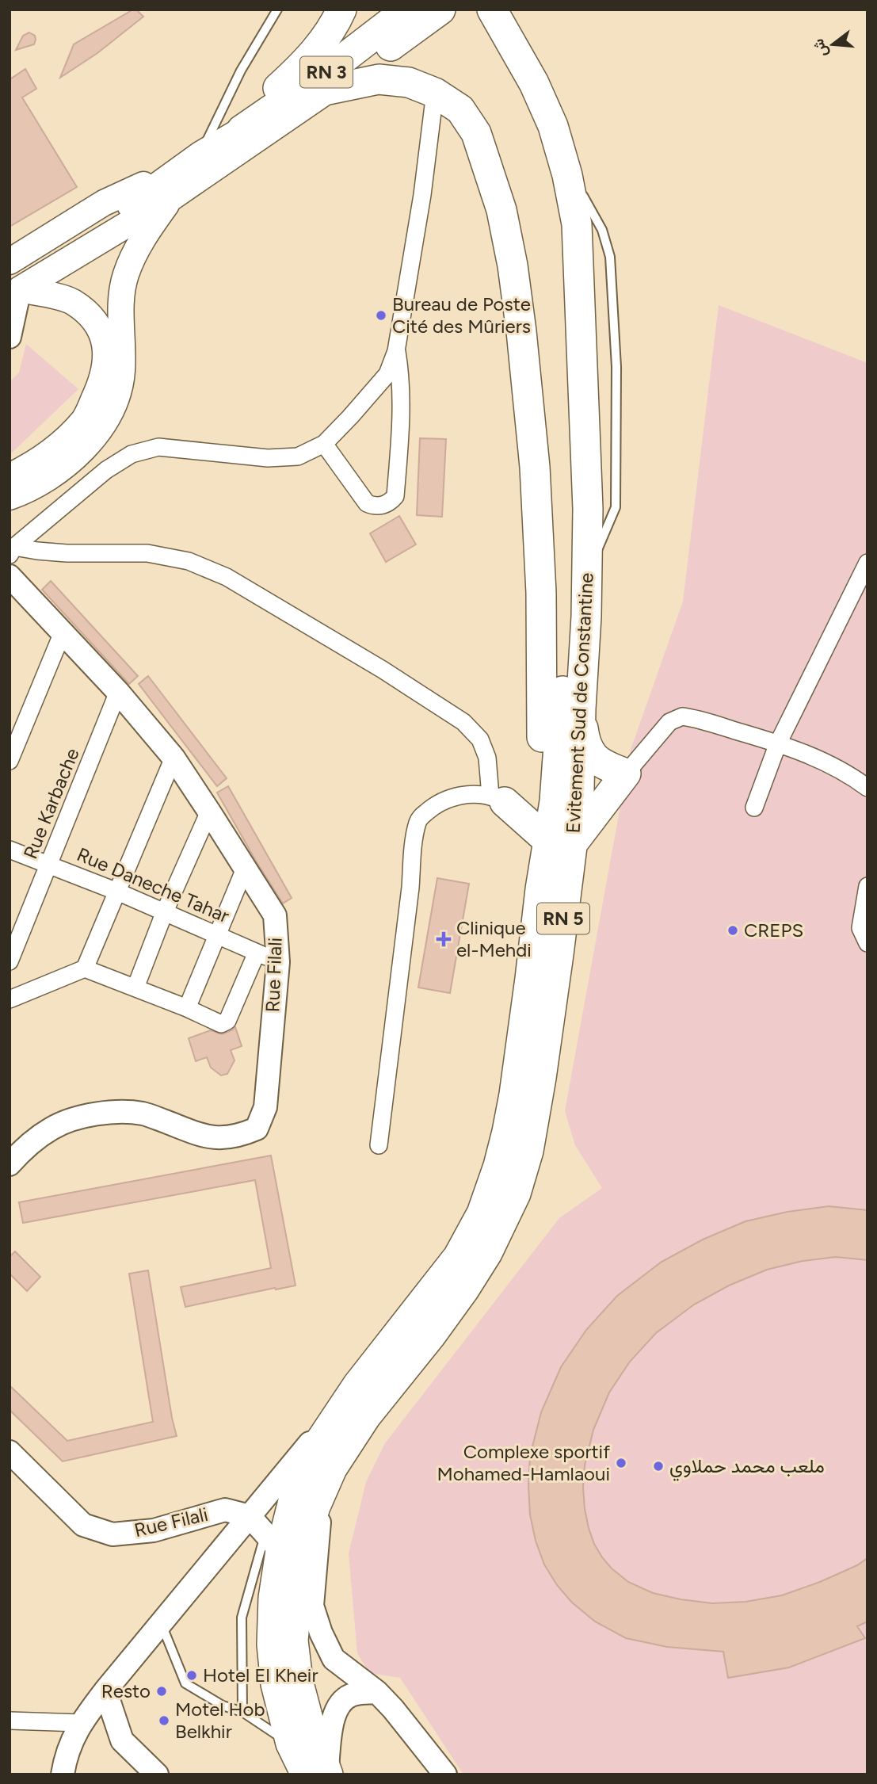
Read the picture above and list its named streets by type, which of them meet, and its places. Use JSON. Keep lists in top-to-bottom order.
{
  "streets": {
    "highway": ["RN 3", "Evitement Sud de Constantine", "RN 5"],
    "street": ["Rue Karbache", "Rue Daneche Tahar", "Rue Filali"]
  },
  "crossings": [
    ["Rue Karbache", "Rue Daneche Tahar"],
    ["Rue Karbache", "Rue Filali"],
    ["Rue Daneche Tahar", "Rue Filali"]
  ],
  "places": {
    "other": [
      "Bureau de Poste Cité des Mûriers",
      "CREPS",
      "Complexe sportif Mohamed-Hamlaoui",
      "ملعب محمد حملاوي",
      "Hotel El Kheir",
      "Resto",
      "Motel Hob Belkhir"
    ],
    "health": ["Clinique el-Mehdi"]
  },
  "north": "left"
}
